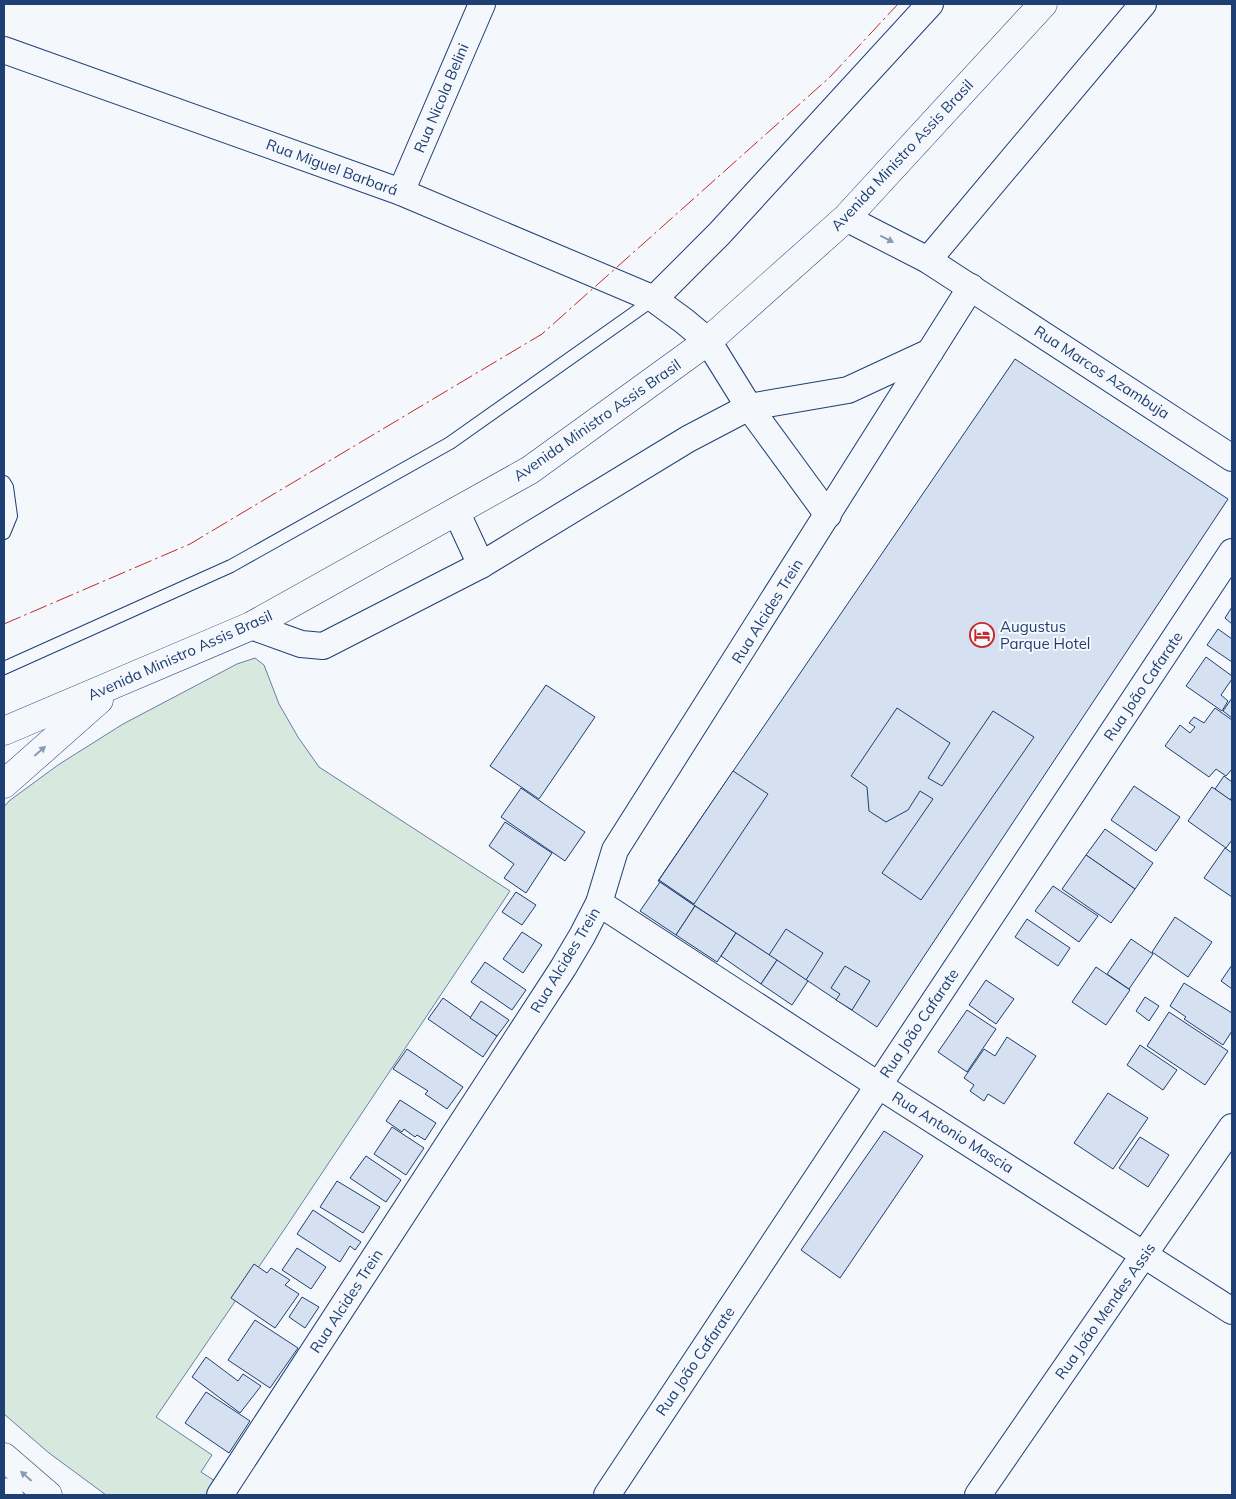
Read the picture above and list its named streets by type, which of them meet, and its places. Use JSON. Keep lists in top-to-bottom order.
{
  "streets": {
    "highway": ["Avenida Ministro Assis Brasil"],
    "street": [
      "Rua Nicola Belini",
      "Rua Miguel Barbará",
      "Rua Marcos Azambuja",
      "Rua Alcides Trein",
      "Rua João Cafarate",
      "Rua Antonio Mascia",
      "Rua João Mendes Assis"
    ]
  },
  "crossings": [
    ["Rua Nicola Belini", "Rua Miguel Barbará"],
    ["Avenida Ministro Assis Brasil", "Rua Miguel Barbará"],
    ["Avenida Ministro Assis Brasil", "Rua Marcos Azambuja"],
    ["Rua Miguel Barbará", "Rua Alcides Trein"],
    ["Rua Marcos Azambuja", "Rua Alcides Trein"],
    ["Rua Alcides Trein", "Rua Antonio Mascia"],
    ["Rua João Cafarate", "Rua Antonio Mascia"],
    ["Rua Antonio Mascia", "Rua João Mendes Assis"]
  ],
  "places": {
    "hotel": ["Augustus Parque Hotel"]
  }
}
